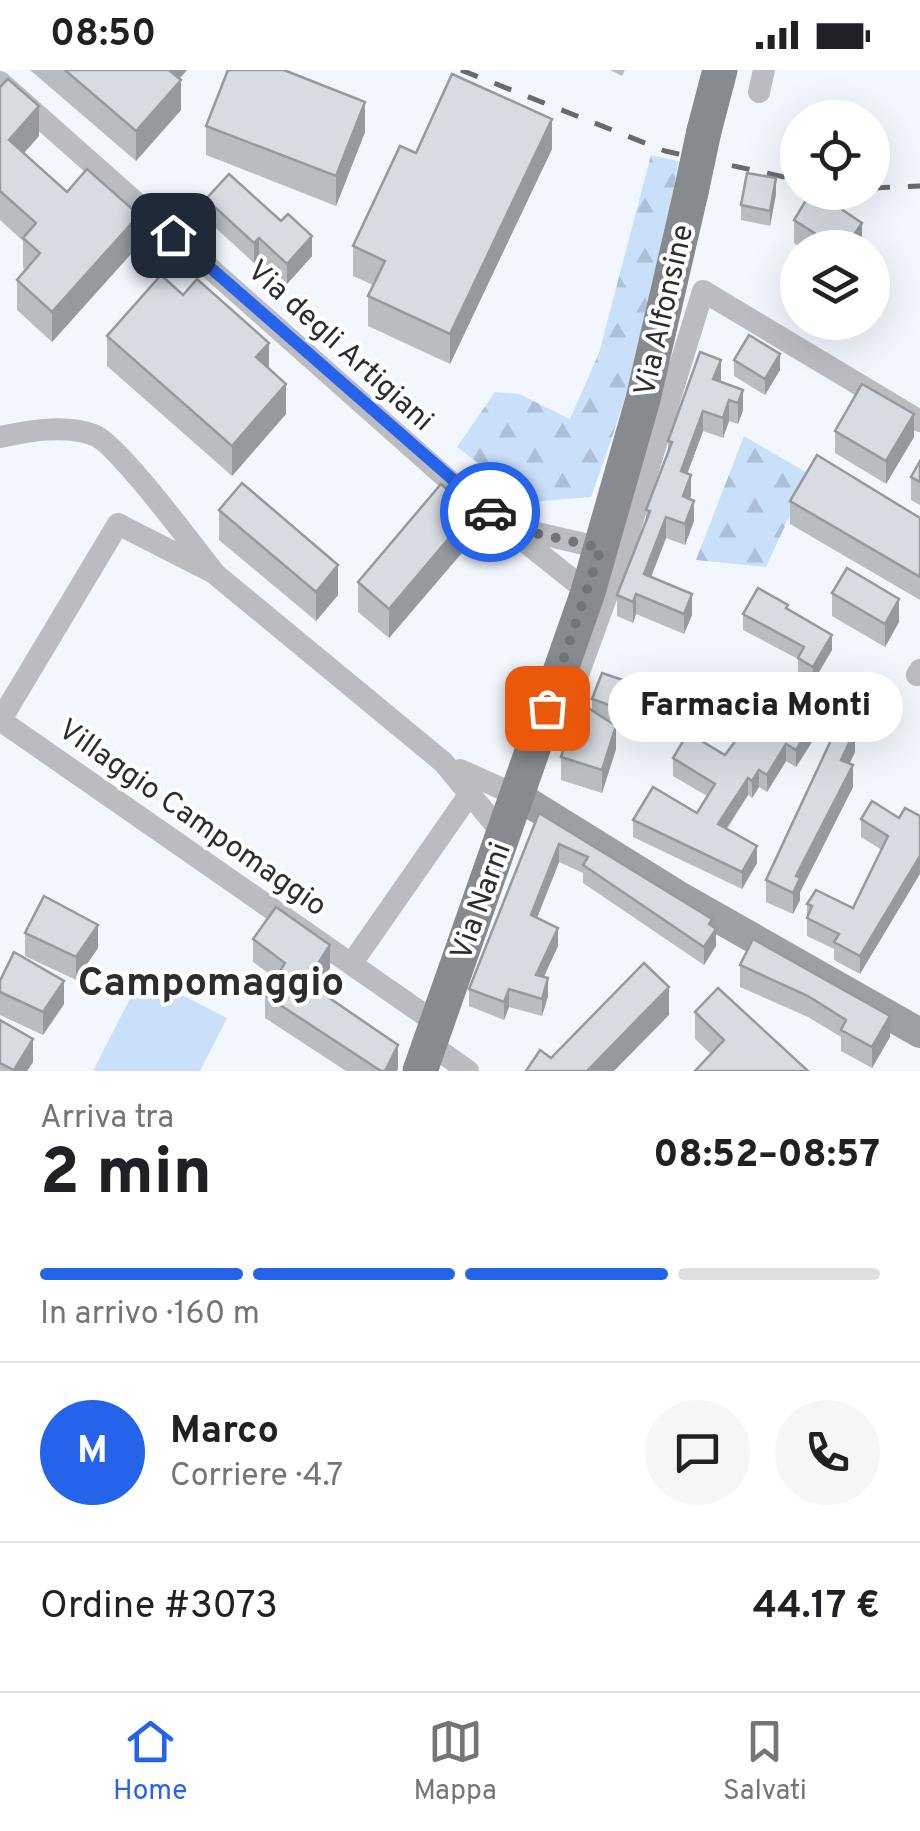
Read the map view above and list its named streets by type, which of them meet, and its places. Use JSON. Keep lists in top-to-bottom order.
{
  "streets": {
    "main road": ["Via Alfonsine", "Via Narni"],
    "street": ["Via degli Artigiani", "Villaggio Campomaggio"]
  },
  "crossings": [
    ["Via Alfonsine", "Via degli Artigiani"],
    ["Via Alfonsine", "Via Narni"],
    ["Via degli Artigiani", "Via Narni"],
    ["Villaggio Campomaggio", "Via Narni"]
  ],
  "districts": ["Campomaggio"],
  "places": ["Farmacia Monti"],
  "page": {
    "status": "08:50",
    "bubble": "Farmacia Monti",
    "heading": ["2 min", "Arriva tra", "08:52–08:57"],
    "panel": [
      "Marco",
      "Corriere · 4.7",
      "Ordine #3073",
      "44.17 €"
    ],
    "bar": "In arrivo · 160 m",
    "round": "M",
    "tabs": ["Home", "Mappa", "Salvati"]
  }
}
